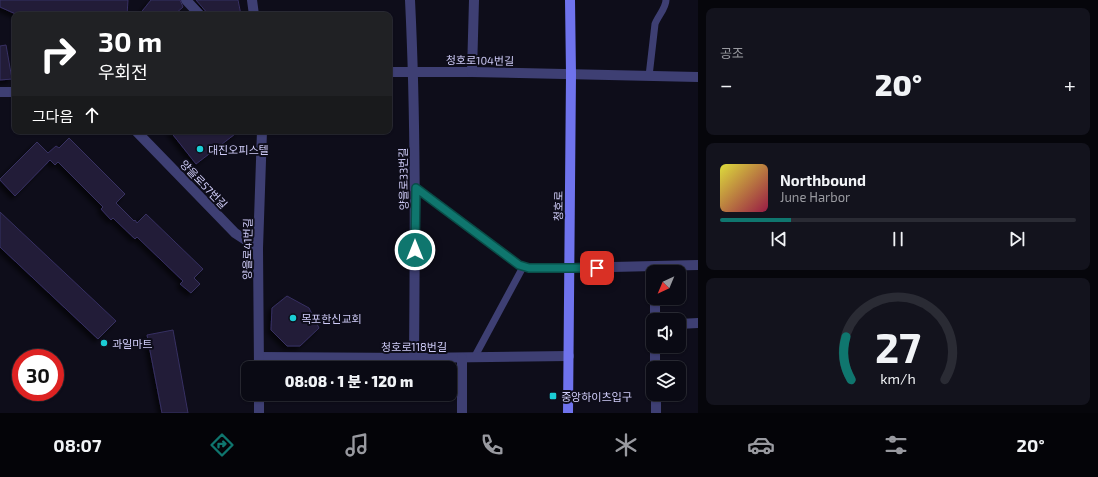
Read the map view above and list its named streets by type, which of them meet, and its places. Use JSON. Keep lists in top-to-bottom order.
{
  "streets": {
    "street": [
      "청호로104번길",
      "양을로33번길",
      "양을로57번길",
      "청호로",
      "양을로41번길",
      "청호로118번길"
    ]
  },
  "crossings": [
    ["청호로104번길", "양을로33번길"],
    ["청호로104번길", "청호로"],
    ["양을로33번길", "청호로118번길"],
    ["양을로57번길", "양을로41번길"],
    ["청호로", "청호로118번길"],
    ["양을로41번길", "청호로118번길"]
  ],
  "places": {
    "other": ["대진오피스텔", "목포한신교회", "과일마트"],
    "transit": ["중앙하이츠입구"]
  },
  "north": "bottom left",
  "page": {
    "tile": "공조",
    "turn": ["30 m", "우회전"],
    "heat": ["−", "20°", "+"],
    "then": "그다음",
    "song": ["Northbound", "June Harbor"],
    "limit": "30",
    "trip": "08:08 · 1 분 · 120 m",
    "tabs": ["08:07", "20°"],
    "gauge": ["27", "km/h"]
  }
}
